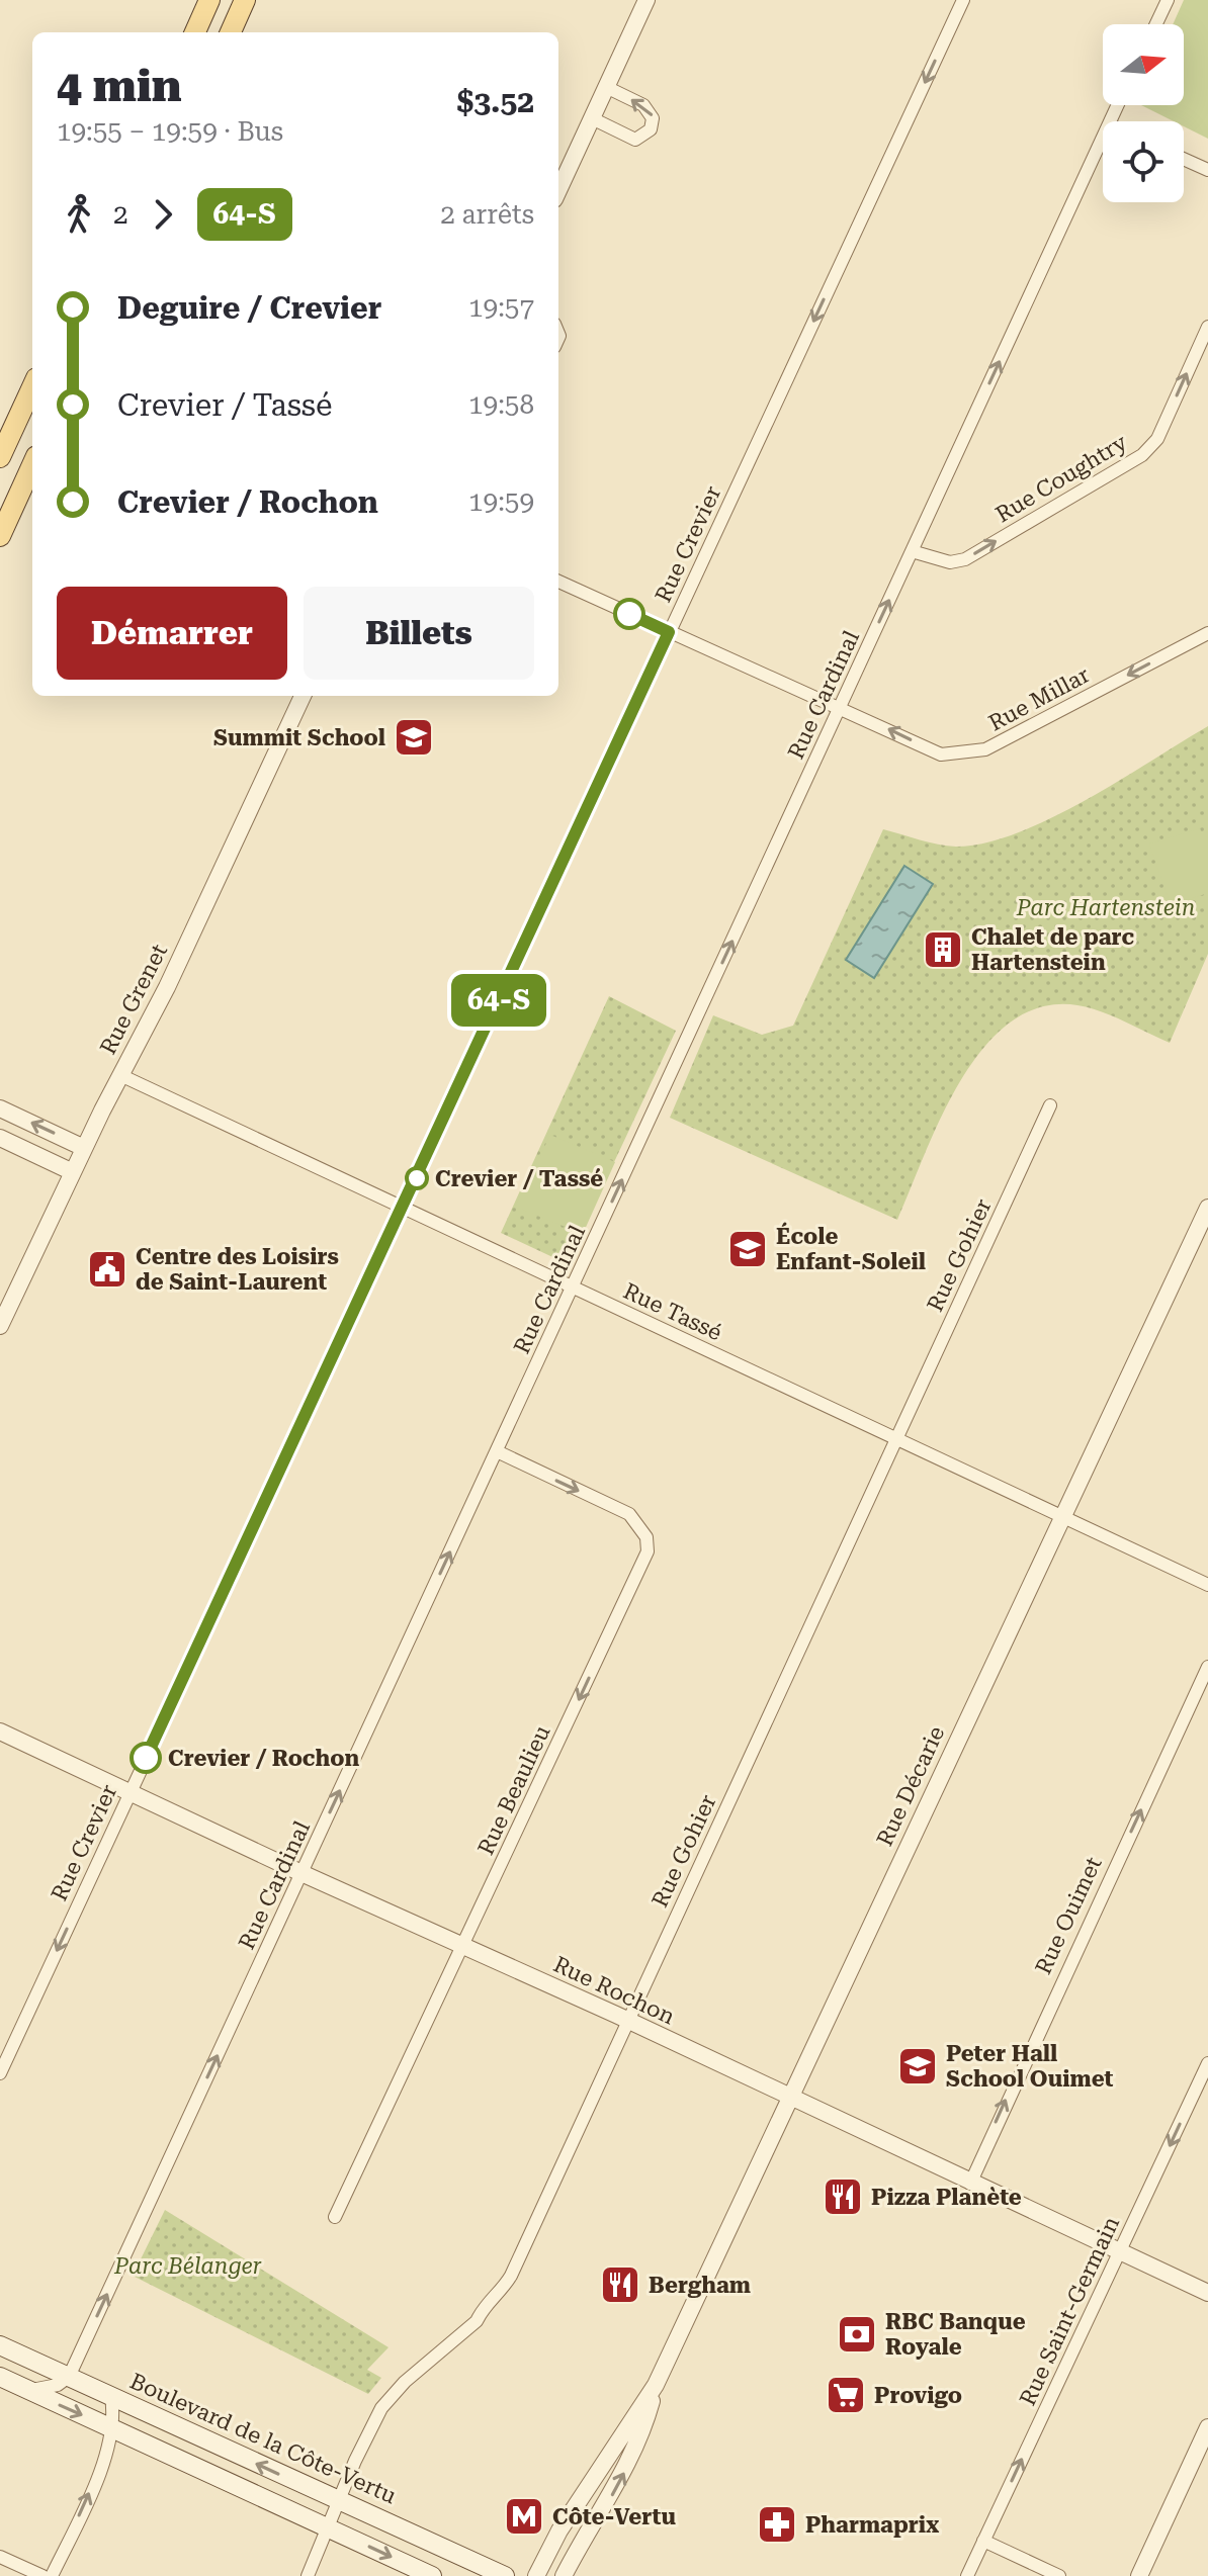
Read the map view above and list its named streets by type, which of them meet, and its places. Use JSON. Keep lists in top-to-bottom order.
{
  "streets": {
    "main road": ["Boulevard de la Côte-Vertu"],
    "street": [
      "Rue Coughtry",
      "Rue Crevier",
      "Rue Cardinal",
      "Rue Millar",
      "Rue Grenet",
      "Rue Gohier",
      "Rue Tassé",
      "Rue Décarie",
      "Rue Beaulieu",
      "Rue Ouimet",
      "Rue Rochon",
      "Rue Saint-Germain"
    ]
  },
  "crossings": [
    ["Rue Coughtry", "Rue Cardinal"],
    ["Rue Crevier", "Rue Millar"],
    ["Rue Crevier", "Rue Tassé"],
    ["Rue Crevier", "Rue Rochon"],
    ["Rue Cardinal", "Rue Millar"],
    ["Rue Cardinal", "Rue Tassé"],
    ["Rue Cardinal", "Rue Beaulieu"],
    ["Rue Cardinal", "Rue Rochon"],
    ["Rue Cardinal", "Boulevard de la Côte-Vertu"],
    ["Rue Grenet", "Rue Tassé"],
    ["Rue Gohier", "Rue Tassé"],
    ["Rue Gohier", "Rue Rochon"],
    ["Rue Gohier", "Boulevard de la Côte-Vertu"],
    ["Rue Tassé", "Rue Décarie"],
    ["Rue Décarie", "Rue Rochon"],
    ["Rue Beaulieu", "Rue Rochon"],
    ["Rue Ouimet", "Rue Rochon"],
    ["Rue Rochon", "Rue Saint-Germain"]
  ],
  "one_way": [
    "Rue Coughtry",
    "Rue Crevier",
    "Rue Cardinal",
    "Rue Millar",
    "Rue Ouimet"
  ],
  "parks": ["Parc Hartenstein", "Parc Bélanger"],
  "places": {
    "school or university": ["Summit School", "École Enfant-Soleil", "Peter Hall School Ouimet"],
    "building": ["Chalet de parc Hartenstein"],
    "other": ["Crevier / Tassé", "Crevier / Rochon"],
    "public building": ["Centre des Loisirs de Saint-Laurent"],
    "restaurant": ["Pizza Planète", "Bergham"],
    "bank": ["RBC Banque Royale"],
    "supermarket": ["Provigo"],
    "metro station": ["Côte-Vertu"],
    "pharmacy": ["Pharmaprix"]
  },
  "lines": ["bus line 64-S"],
  "north": "right",
  "page": {
    "on_map": "64-S",
    "heading": ["4 min", "19:55 – 19:59 · Bus", "$3.52"],
    "legs": ["2", "64-S", "2 arrêts"],
    "list": [
      {
        "name": "Deguire / Crevier",
        "value": "19:57"
      },
      {
        "name": "Crevier / Tassé",
        "value": "19:58"
      },
      {
        "name": "Crevier / Rochon",
        "value": "19:59"
      }
    ],
    "buttons": ["Démarrer", "Billets"]
  }
}
